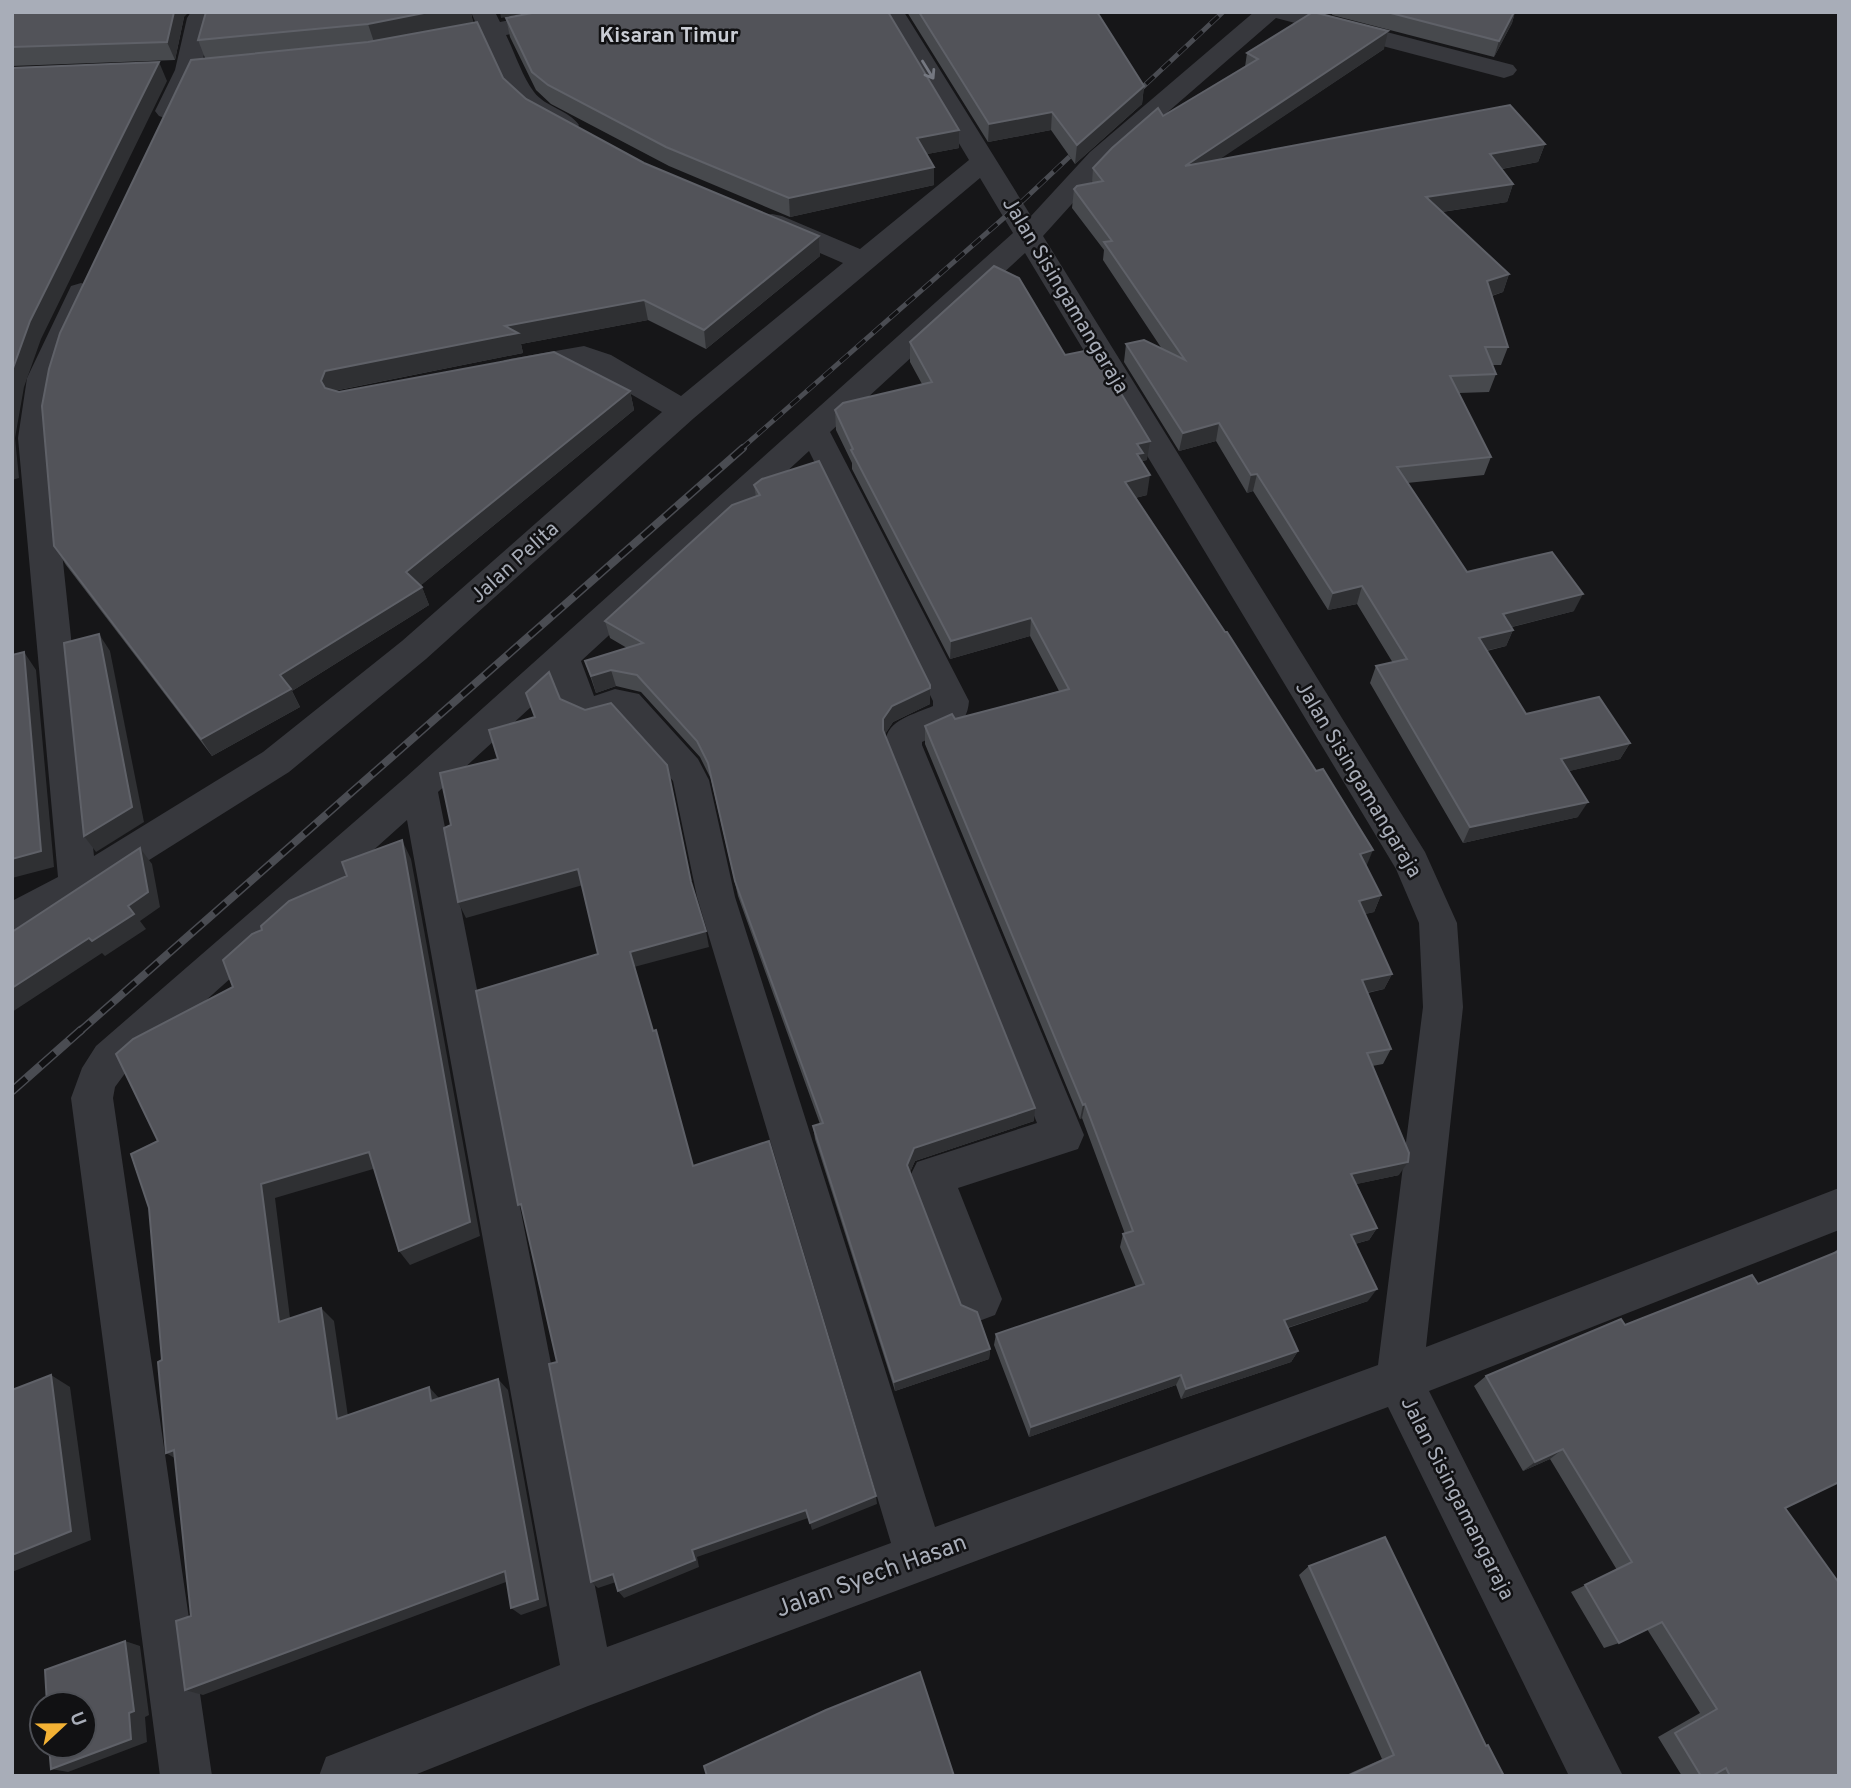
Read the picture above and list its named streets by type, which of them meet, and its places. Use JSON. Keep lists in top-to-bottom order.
{
  "streets": {
    "street": ["Jalan Sisingamangaraja", "Jalan Pelita", "Jalan Syech Hasan"]
  },
  "crossings": [
    ["Jalan Sisingamangaraja", "Jalan Pelita"],
    ["Jalan Sisingamangaraja", "Jalan Syech Hasan"]
  ],
  "districts": ["Kisaran Timur"],
  "north": "right"
}
